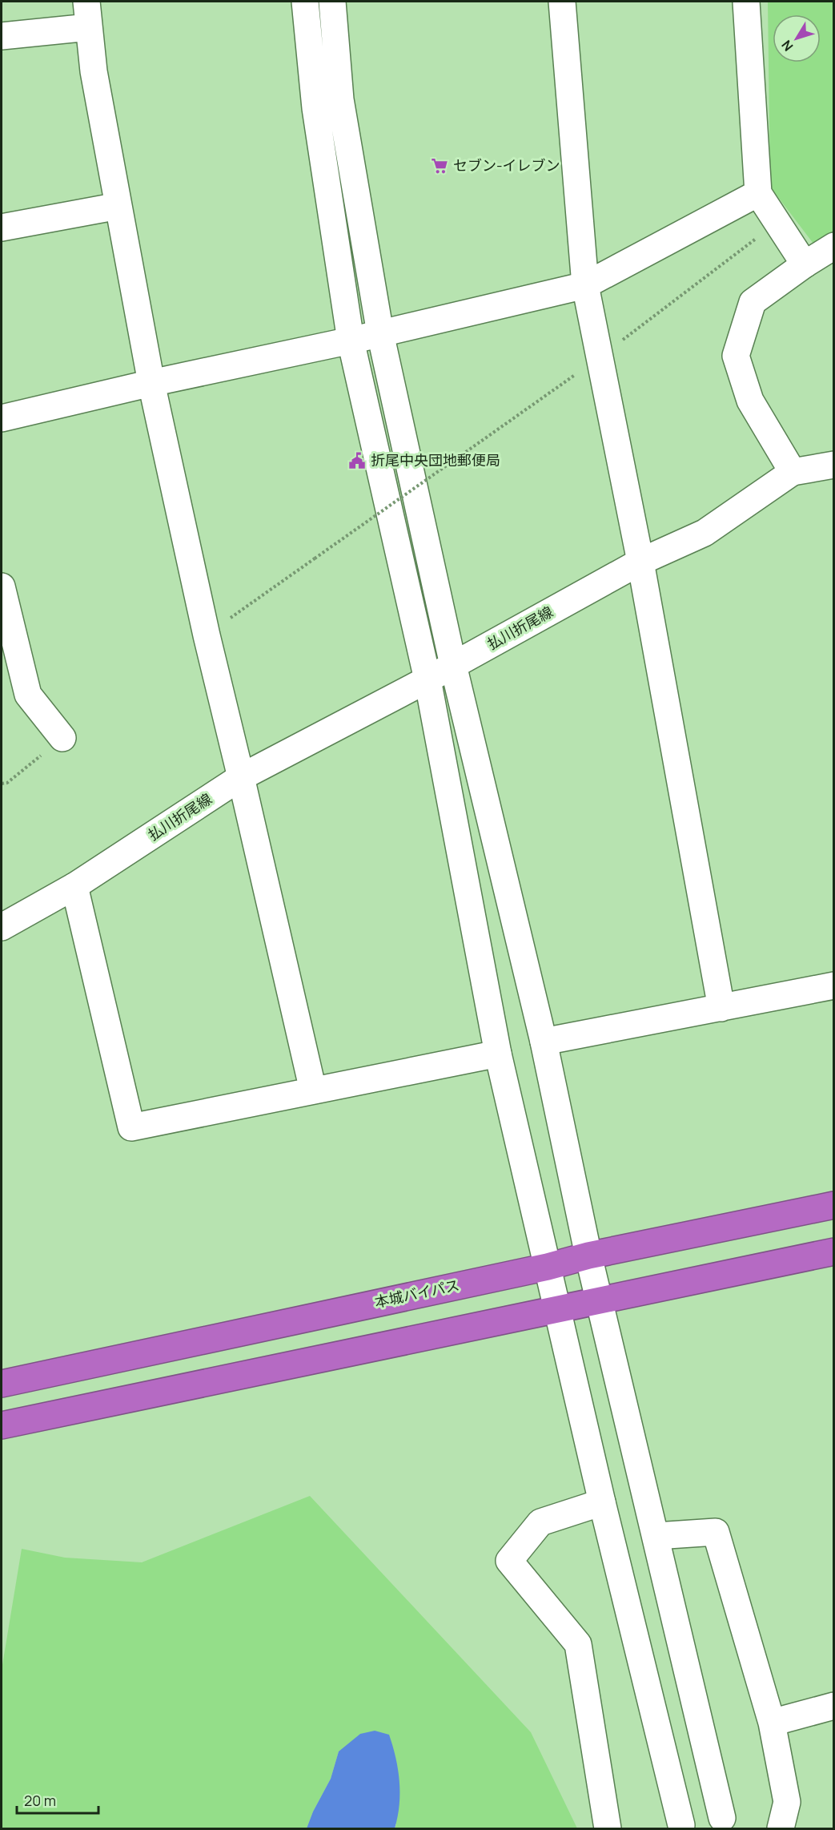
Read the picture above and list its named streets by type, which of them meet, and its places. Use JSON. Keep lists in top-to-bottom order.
{
  "streets": {
    "highway": ["本城バイパス"],
    "street": ["払川折尾線"]
  },
  "places": {
    "supermarket": ["セブン-イレブン"],
    "public building": ["折尾中央団地郵便局"]
  },
  "scale_bar": "20 m",
  "north": "bottom left"
}
